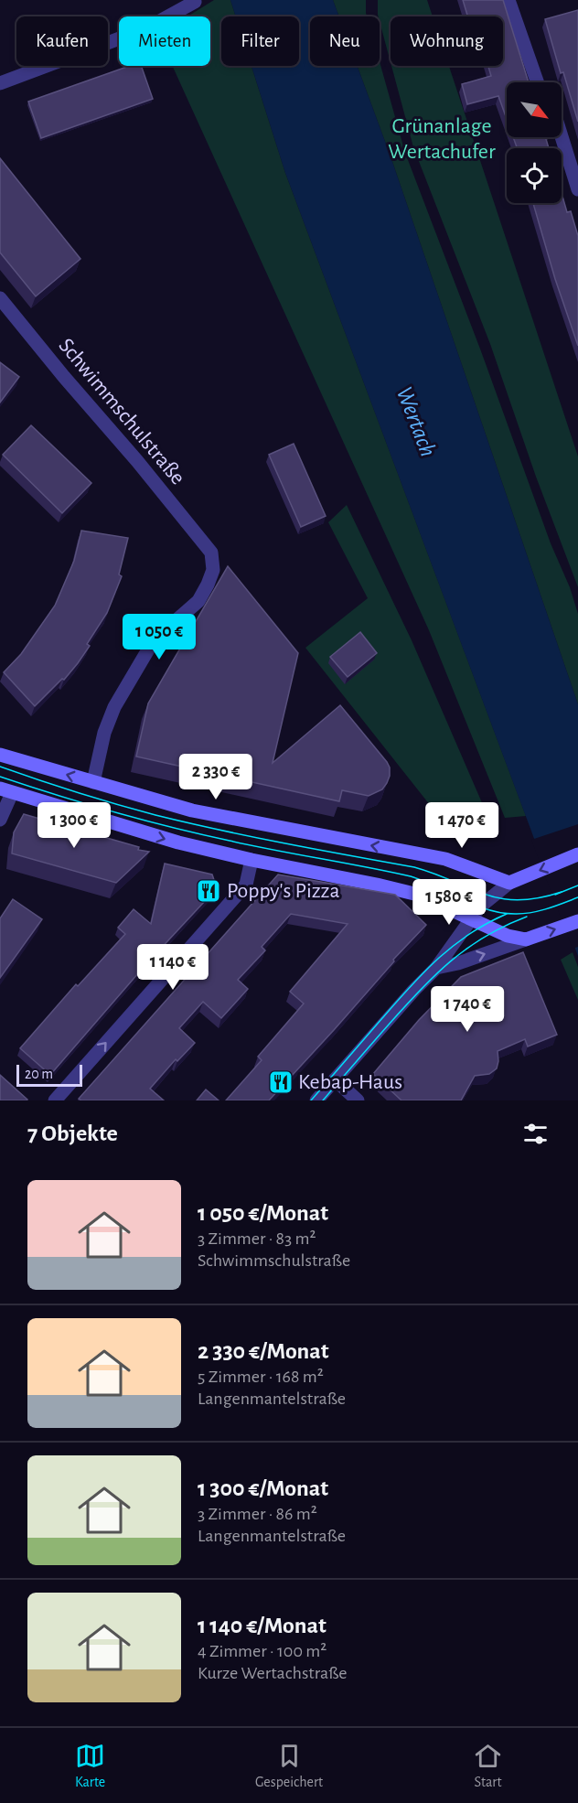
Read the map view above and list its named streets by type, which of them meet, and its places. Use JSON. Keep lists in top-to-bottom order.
{
  "streets": {
    "street": ["Schwimmschulstraße"]
  },
  "water": ["Wertach"],
  "parks": ["Grünanlage Wertachufer"],
  "places": {
    "restaurant": ["Poppy's Pizza", "Kebap-Haus"]
  },
  "scale_bar": "20 m",
  "north": "bottom right",
  "page": {
    "chip": [
      "Kaufen",
      "Mieten",
      "Filter",
      "Neu",
      "Wohnung"
    ],
    "price": [
      "1 050 €",
      "2 330 €",
      "1 300 €",
      "1 470 €",
      "1 580 €",
      "1 140 €",
      "1 740 €"
    ],
    "scale": "20 m",
    "heading": "7 Objekte",
    "list": [
      {
        "name": "1 050 €/Monat",
        "note": "3 Zimmer · 83 m² · Schwimmschulstraße"
      },
      {
        "name": "2 330 €/Monat",
        "note": "5 Zimmer · 168 m² · Langenmantelstraße"
      },
      {
        "name": "1 300 €/Monat",
        "note": "3 Zimmer · 86 m² · Langenmantelstraße"
      },
      {
        "name": "1 140 €/Monat",
        "note": "4 Zimmer · 100 m² · Kurze Wertachstraße"
      }
    ],
    "tabs": ["Karte", "Gespeichert", "Start"]
  }
}
